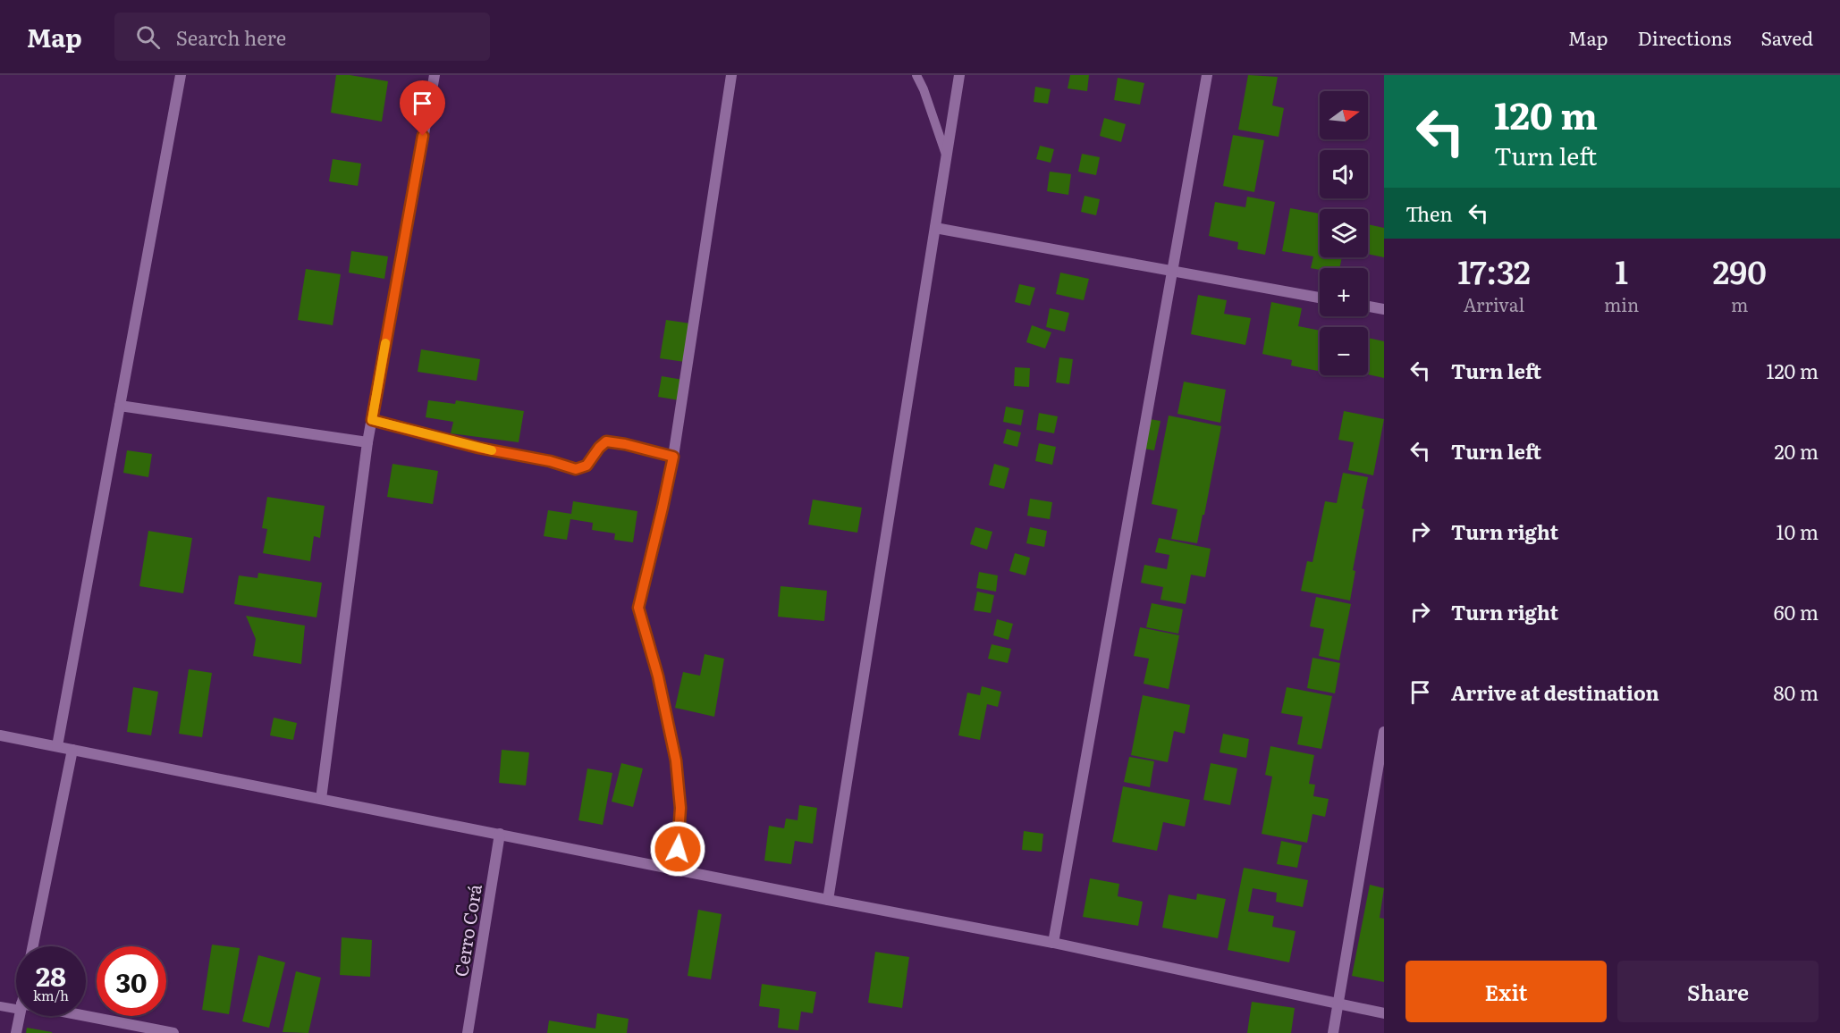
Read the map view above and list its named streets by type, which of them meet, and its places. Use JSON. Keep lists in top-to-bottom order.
{
  "streets": {
    "street": ["Cerro Corá"]
  },
  "north": "right",
  "page": {
    "header": "Map",
    "search": "Search here",
    "nav": ["Map", "Directions", "Saved"],
    "turn": ["120 m", "Turn left"],
    "map_buttons": ["+", "−"],
    "then": "Then",
    "eta": [
      "17:32",
      "Arrival",
      "1",
      "min",
      "290",
      "m"
    ],
    "list": [
      {
        "name": "Turn left",
        "value": "120 m"
      },
      {
        "name": "Turn left",
        "value": "20 m"
      },
      {
        "name": "Turn right",
        "value": "10 m"
      },
      {
        "name": "Turn right",
        "value": "60 m"
      },
      {
        "name": "Arrive at destination",
        "value": "80 m"
      }
    ],
    "speed": "28 km/h",
    "limit": "30",
    "buttons": ["Exit", "Share"]
  }
}
